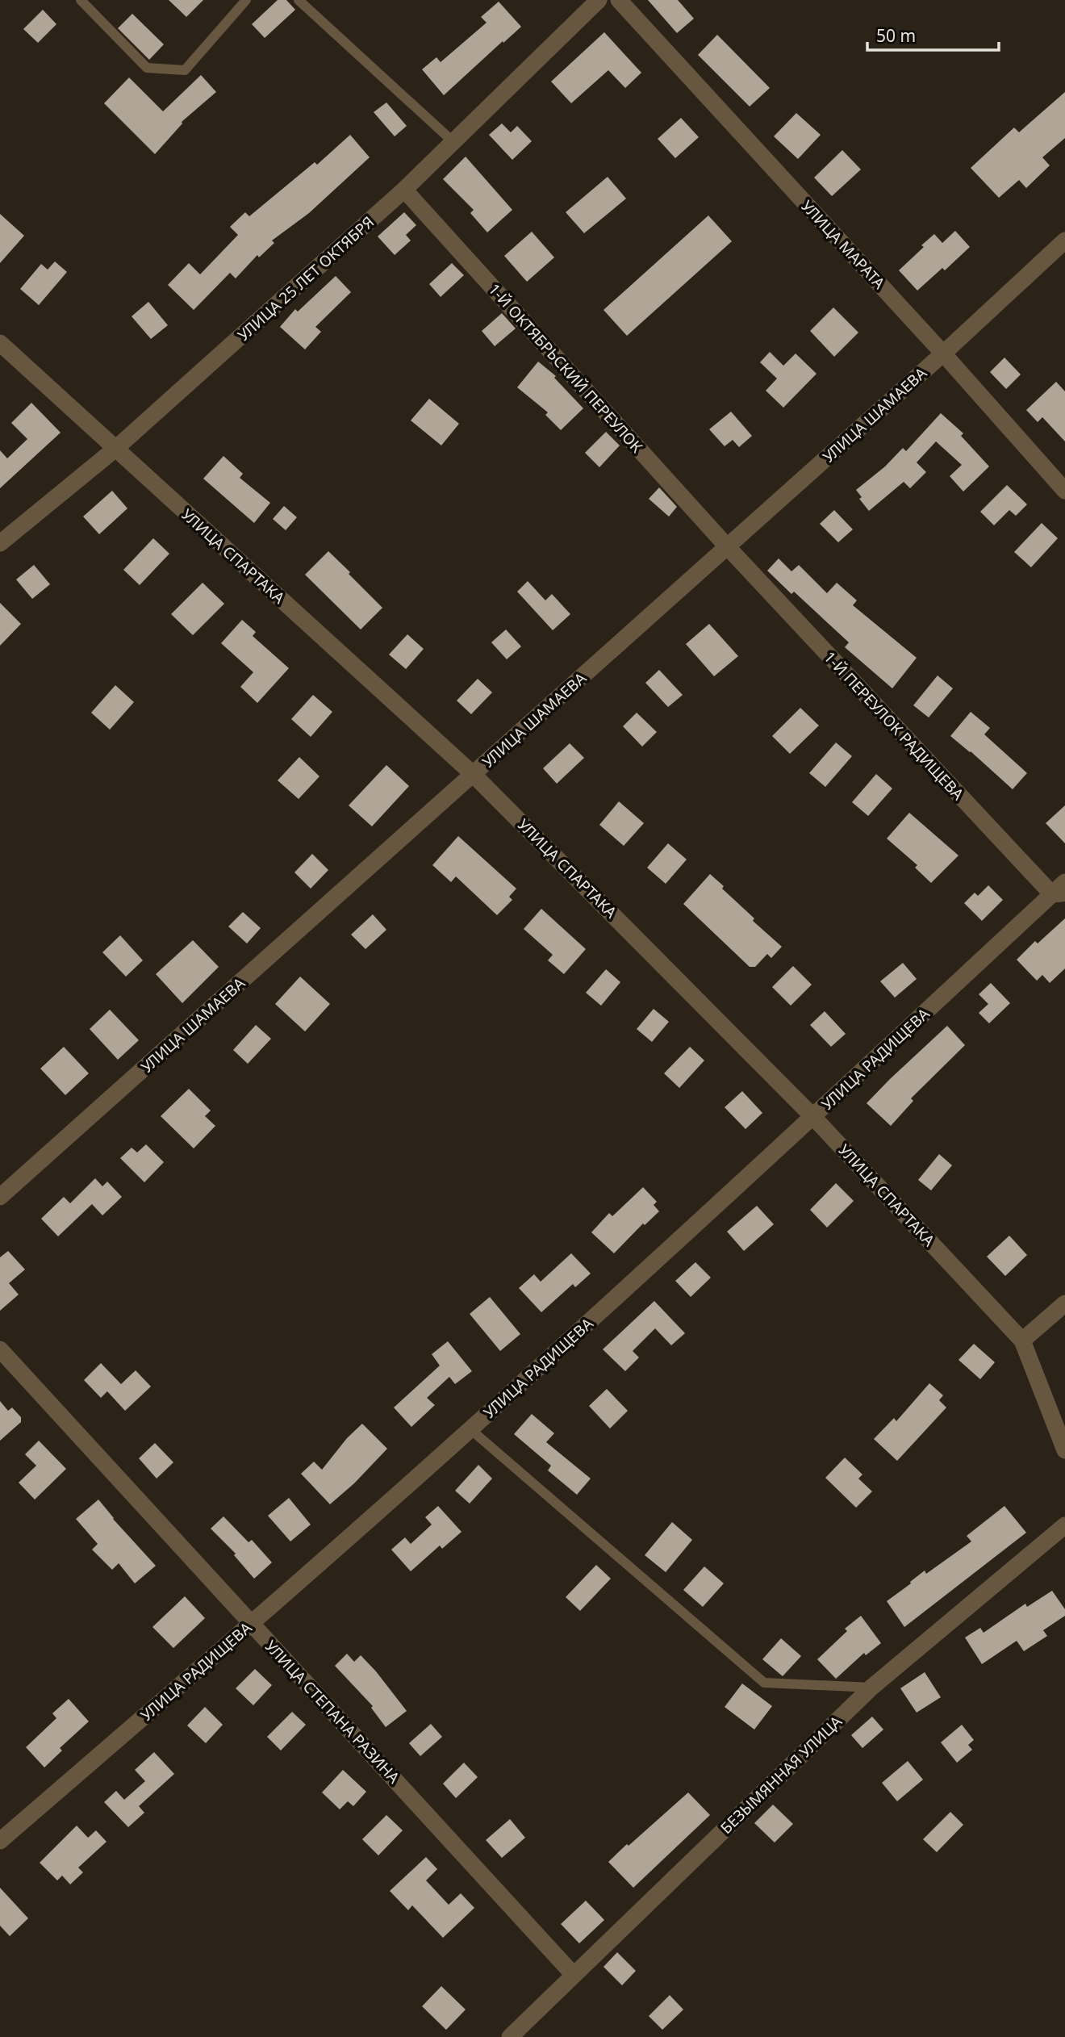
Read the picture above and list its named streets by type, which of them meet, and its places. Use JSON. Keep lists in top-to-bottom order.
{
  "streets": {
    "street": [
      "УЛИЦА МАРАТА",
      "УЛИЦА 25 ЛЕТ ОКТЯБРЯ",
      "1-Й ОКТЯБРЬСКИЙ ПЕРЕУЛОК",
      "УЛИЦА ШАМАЕВА",
      "УЛИЦА СПАРТАКА",
      "1-Й ПЕРЕУЛОК РАДИЩЕВА",
      "УЛИЦА РАДИЩЕВА",
      "УЛИЦА СТЕПАНА РАЗИНА",
      "БЕЗЫМЯННАЯ УЛИЦА"
    ]
  },
  "crossings": [
    ["УЛИЦА МАРАТА", "УЛИЦА ШАМАЕВА"],
    ["УЛИЦА 25 ЛЕТ ОКТЯБРЯ", "1-Й ОКТЯБРЬСКИЙ ПЕРЕУЛОК"],
    ["УЛИЦА 25 ЛЕТ ОКТЯБРЯ", "УЛИЦА СПАРТАКА"],
    ["1-Й ОКТЯБРЬСКИЙ ПЕРЕУЛОК", "УЛИЦА ШАМАЕВА"],
    ["1-Й ОКТЯБРЬСКИЙ ПЕРЕУЛОК", "1-Й ПЕРЕУЛОК РАДИЩЕВА"],
    ["УЛИЦА ШАМАЕВА", "УЛИЦА СПАРТАКА"],
    ["УЛИЦА ШАМАЕВА", "1-Й ПЕРЕУЛОК РАДИЩЕВА"],
    ["УЛИЦА СПАРТАКА", "УЛИЦА РАДИЩЕВА"],
    ["1-Й ПЕРЕУЛОК РАДИЩЕВА", "УЛИЦА РАДИЩЕВА"],
    ["УЛИЦА РАДИЩЕВА", "УЛИЦА СТЕПАНА РАЗИНА"],
    ["УЛИЦА СТЕПАНА РАЗИНА", "БЕЗЫМЯННАЯ УЛИЦА"]
  ],
  "scale_bar": "50 m"
}
